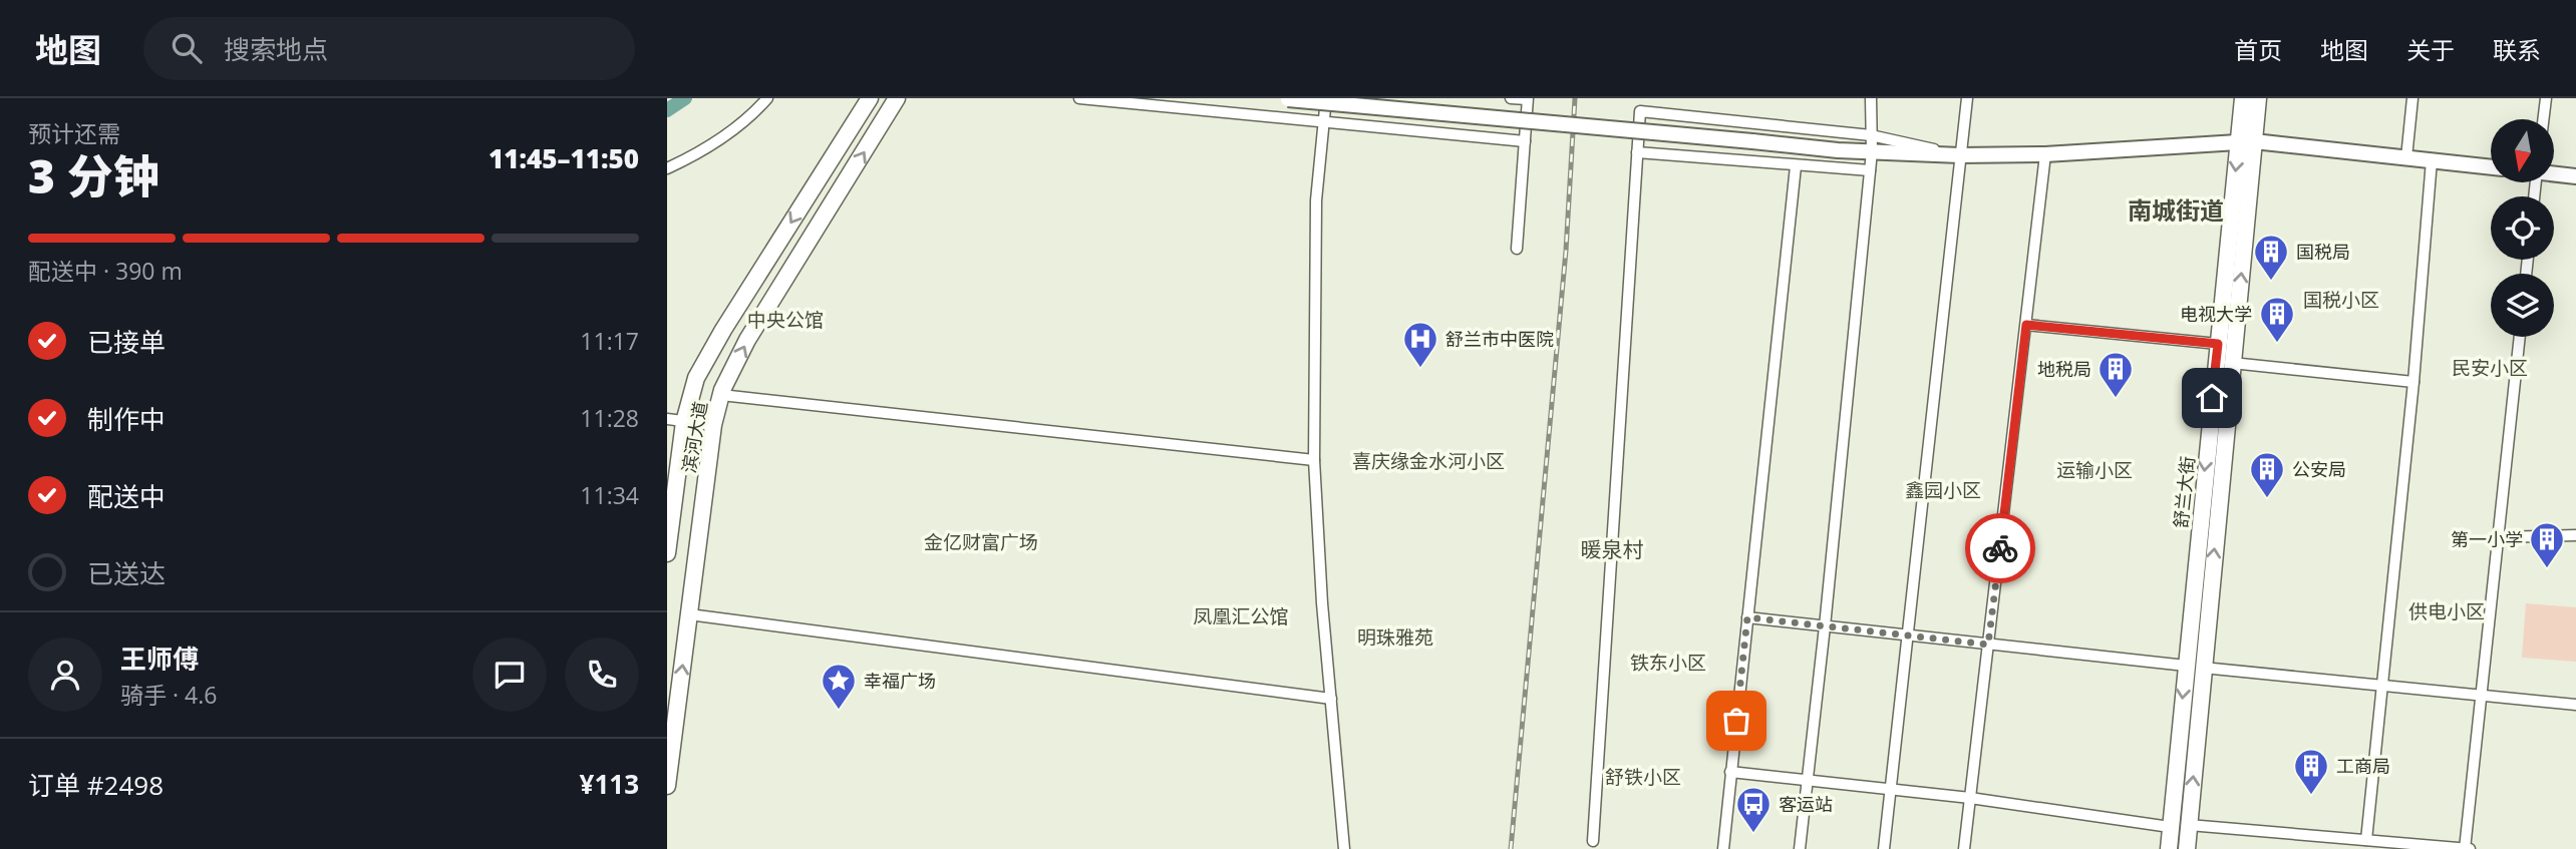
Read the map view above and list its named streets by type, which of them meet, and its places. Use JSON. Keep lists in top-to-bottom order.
{
  "streets": {
    "main road": ["滨河大道", "舒兰大街"]
  },
  "districts": [
    "南城街道",
    "国税小区",
    "中央公馆",
    "民安小区",
    "喜庆缘金水河小区",
    "运输小区",
    "鑫园小区",
    "金亿财富广场",
    "暖泉村",
    "供电小区",
    "凤凰汇公馆",
    "明珠雅苑",
    "铁东小区",
    "舒铁小区"
  ],
  "places": {
    "building": [
      "国税局",
      "电视大学",
      "地税局",
      "公安局",
      "第一小学",
      "工商局"
    ],
    "hospital": ["舒兰市中医院"],
    "place": ["幸福广场"],
    "bus stop": ["客运站"]
  },
  "north": "bottom",
  "page": {
    "header": "地图",
    "search": "搜索地点",
    "nav": [
      "首页",
      "地图",
      "关于",
      "联系"
    ],
    "heading": ["3 分钟", "预计还需", "11:45–11:50"],
    "panel": [
      "王师傅",
      "骑手 · 4.6",
      "订单 #2498",
      "¥113"
    ],
    "bar": "配送中 · 390 m",
    "list": [
      ["已接单", "11:17"],
      ["制作中", "11:28"],
      ["配送中", "11:34"],
      "已送达"
    ]
  }
}
